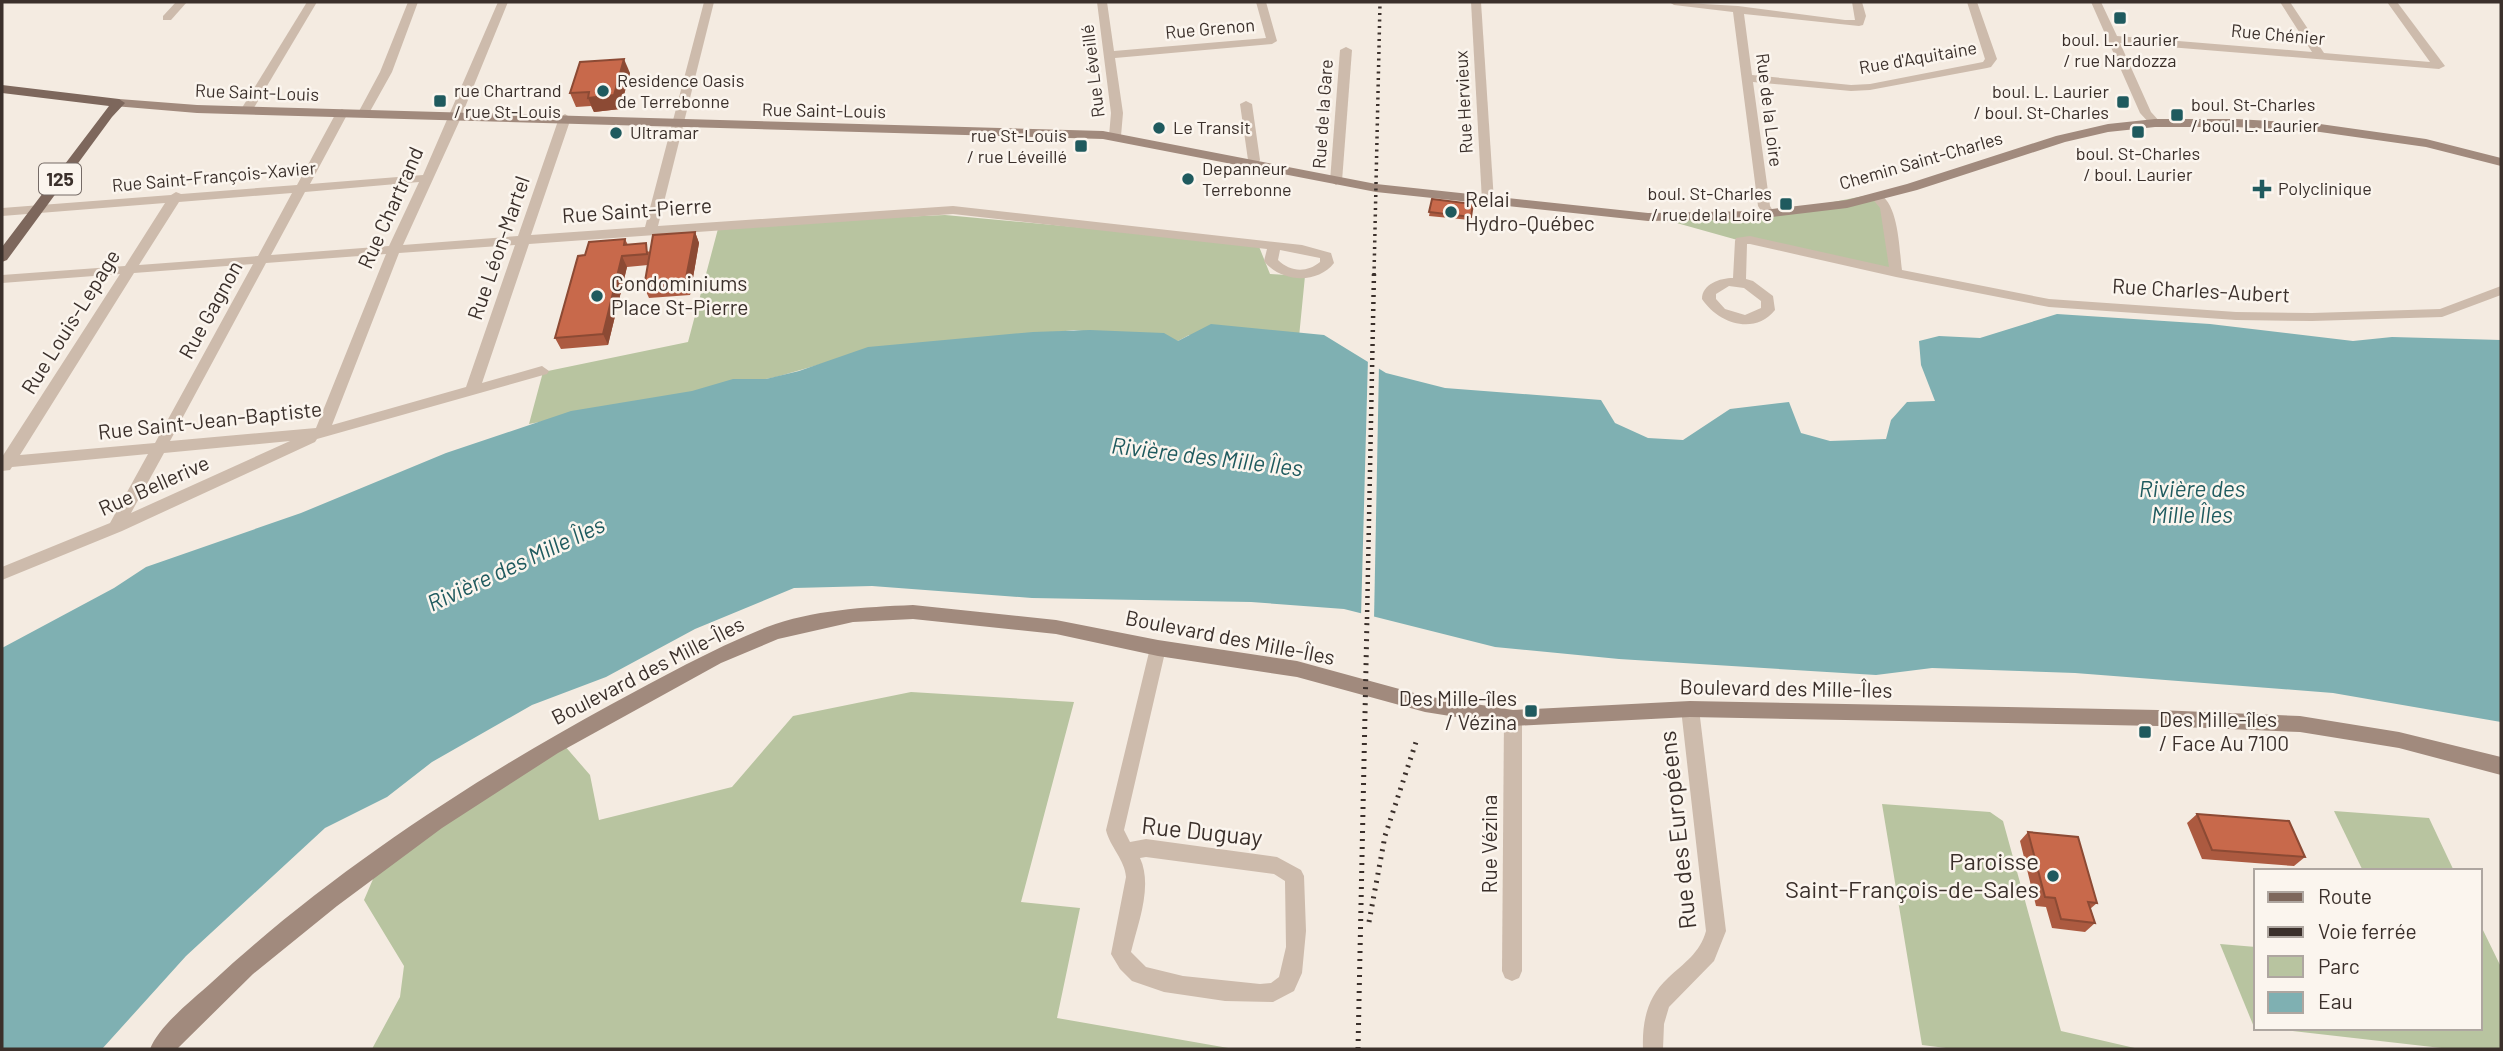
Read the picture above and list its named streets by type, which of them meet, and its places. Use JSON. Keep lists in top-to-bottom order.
{
  "streets": {
    "main road": [
      "Rue Saint-Louis",
      "Chemin Saint-Charles",
      "125",
      "Boulevard des Mille-Îles"
    ],
    "street": [
      "Rue Grenon",
      "Rue Chénier",
      "Rue d'Aquitaine",
      "Rue Léveillé",
      "Rue Hervieux",
      "Rue de la Loire",
      "Rue de la Gare",
      "Rue Saint-François-Xavier",
      "Rue Chartrand",
      "Rue Saint-Pierre",
      "Rue Léon-Martel",
      "Rue Charles-Aubert",
      "Rue Gagnon",
      "Rue Louis-Lepage",
      "Rue Saint-Jean-Baptiste",
      "Rue Bellerive",
      "Rue des Européens",
      "Rue Duguay",
      "Rue Vézina"
    ]
  },
  "crossings": [
    ["Rue Grenon", "Rue Léveillé"],
    ["Rue d'Aquitaine", "Rue de la Loire"],
    ["Rue Léveillé", "Rue Saint-Louis"],
    ["Rue Saint-Louis", "Rue de la Gare"],
    ["Rue Saint-Louis", "Chemin Saint-Charles"],
    ["Rue Saint-Louis", "125"],
    ["Rue Saint-Louis", "Rue Chartrand"],
    ["Rue Saint-Louis", "Rue Léon-Martel"],
    ["Rue Saint-Louis", "Rue Gagnon"],
    ["Rue Hervieux", "Chemin Saint-Charles"],
    ["Rue de la Loire", "Chemin Saint-Charles"],
    ["Rue de la Gare", "Chemin Saint-Charles"],
    ["Rue Saint-François-Xavier", "125"],
    ["Rue Saint-François-Xavier", "Rue Chartrand"],
    ["Rue Saint-François-Xavier", "Rue Gagnon"],
    ["Rue Saint-François-Xavier", "Rue Louis-Lepage"],
    ["Rue Chartrand", "Rue Saint-Pierre"],
    ["Rue Chartrand", "Rue Saint-Jean-Baptiste"],
    ["Rue Chartrand", "Rue Bellerive"],
    ["Rue Saint-Pierre", "Rue Léon-Martel"],
    ["Rue Saint-Pierre", "Rue Gagnon"],
    ["Rue Saint-Pierre", "Rue Louis-Lepage"],
    ["Rue Léon-Martel", "Rue Saint-Jean-Baptiste"],
    ["Rue Gagnon", "Rue Saint-Jean-Baptiste"],
    ["Rue Gagnon", "Rue Bellerive"],
    ["Rue Louis-Lepage", "Rue Saint-Jean-Baptiste"],
    ["Rue Saint-Jean-Baptiste", "Rue Bellerive"],
    ["Boulevard des Mille-Îles", "Rue des Européens"],
    ["Boulevard des Mille-Îles", "Rue Duguay"],
    ["Boulevard des Mille-Îles", "Rue Vézina"]
  ],
  "water": ["Rivière des Mille Îles"],
  "places": {
    "transit": [
      "boul. L. Laurier / rue Nardozza",
      "rue Chartrand / rue St-Louis",
      "boul. L. Laurier / boul. St-Charles",
      "boul. St-Charles / boul. L. Laurier",
      "boul. St-Charles / boul. Laurier",
      "rue St-Louis / rue Léveillé",
      "boul. St-Charles / rue de la Loire",
      "Des Mille-îles / Vézina",
      "Des Mille-îles / Face Au 7100"
    ],
    "other": [
      "Residence Oasis de Terrebonne",
      "Le Transit",
      "Ultramar",
      "Depanneur Terrebonne",
      "Relai Hydro-Québec",
      "Condominiums Place St-Pierre",
      "Paroisse Saint-François-de-Sales"
    ],
    "health": ["Polyclinique"]
  },
  "legend": [
    "Route",
    "Voie ferrée",
    "Parc",
    "Eau"
  ]
}
